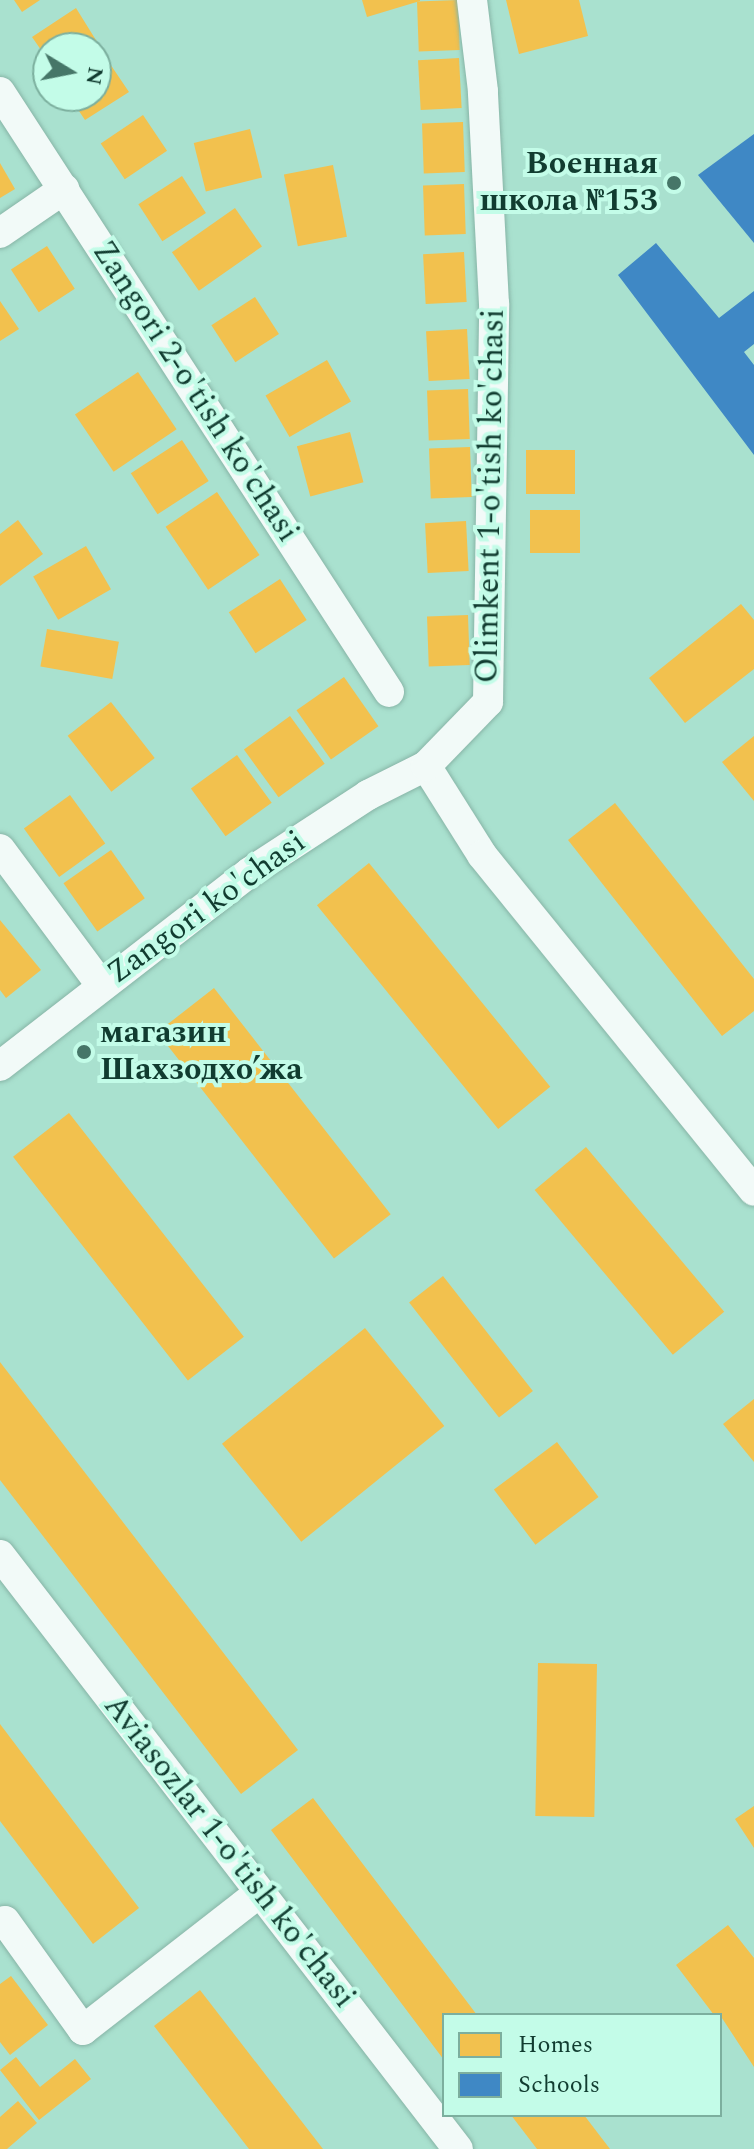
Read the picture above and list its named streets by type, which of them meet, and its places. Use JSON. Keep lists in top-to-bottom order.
{
  "streets": {
    "street": [
      "Zangori 2-o'tish ko'chasi",
      "Olimkent 1-o'tish ko'chasi",
      "Zangori ko'chasi",
      "Aviasozlar 1-o'tish ko'chasi"
    ]
  },
  "crossings": [
    ["Olimkent 1-o'tish ko'chasi", "Zangori ko'chasi"]
  ],
  "places": ["Военная школа №153", "магазин Шахзодхо’жа"],
  "legend": ["Homes", "Schools"],
  "north": "right"
}
